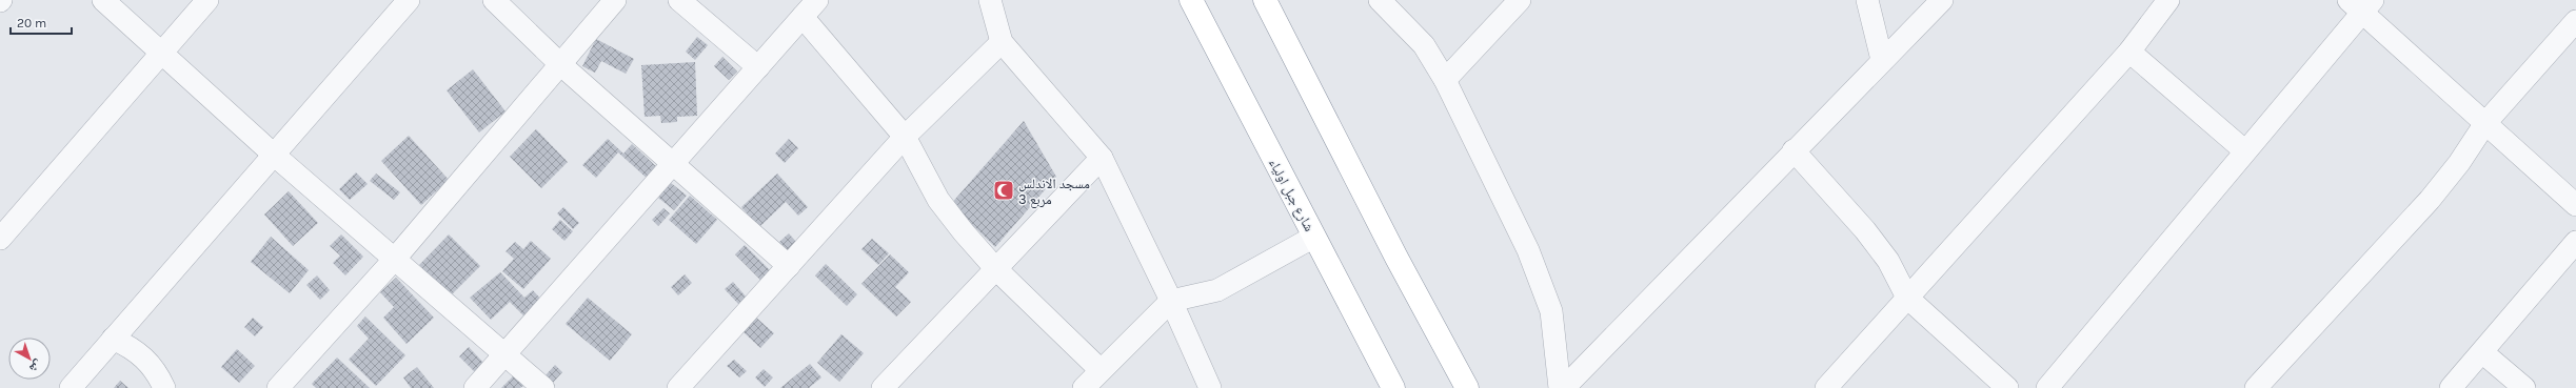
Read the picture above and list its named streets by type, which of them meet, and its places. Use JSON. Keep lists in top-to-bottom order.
{
  "streets": {
    "highway": ["شارع جبل اولياء"]
  },
  "places": {
    "mosque": ["مسجد الاندلس مربع 3"]
  },
  "scale_bar": "20 m",
  "north": "bottom right"
}
